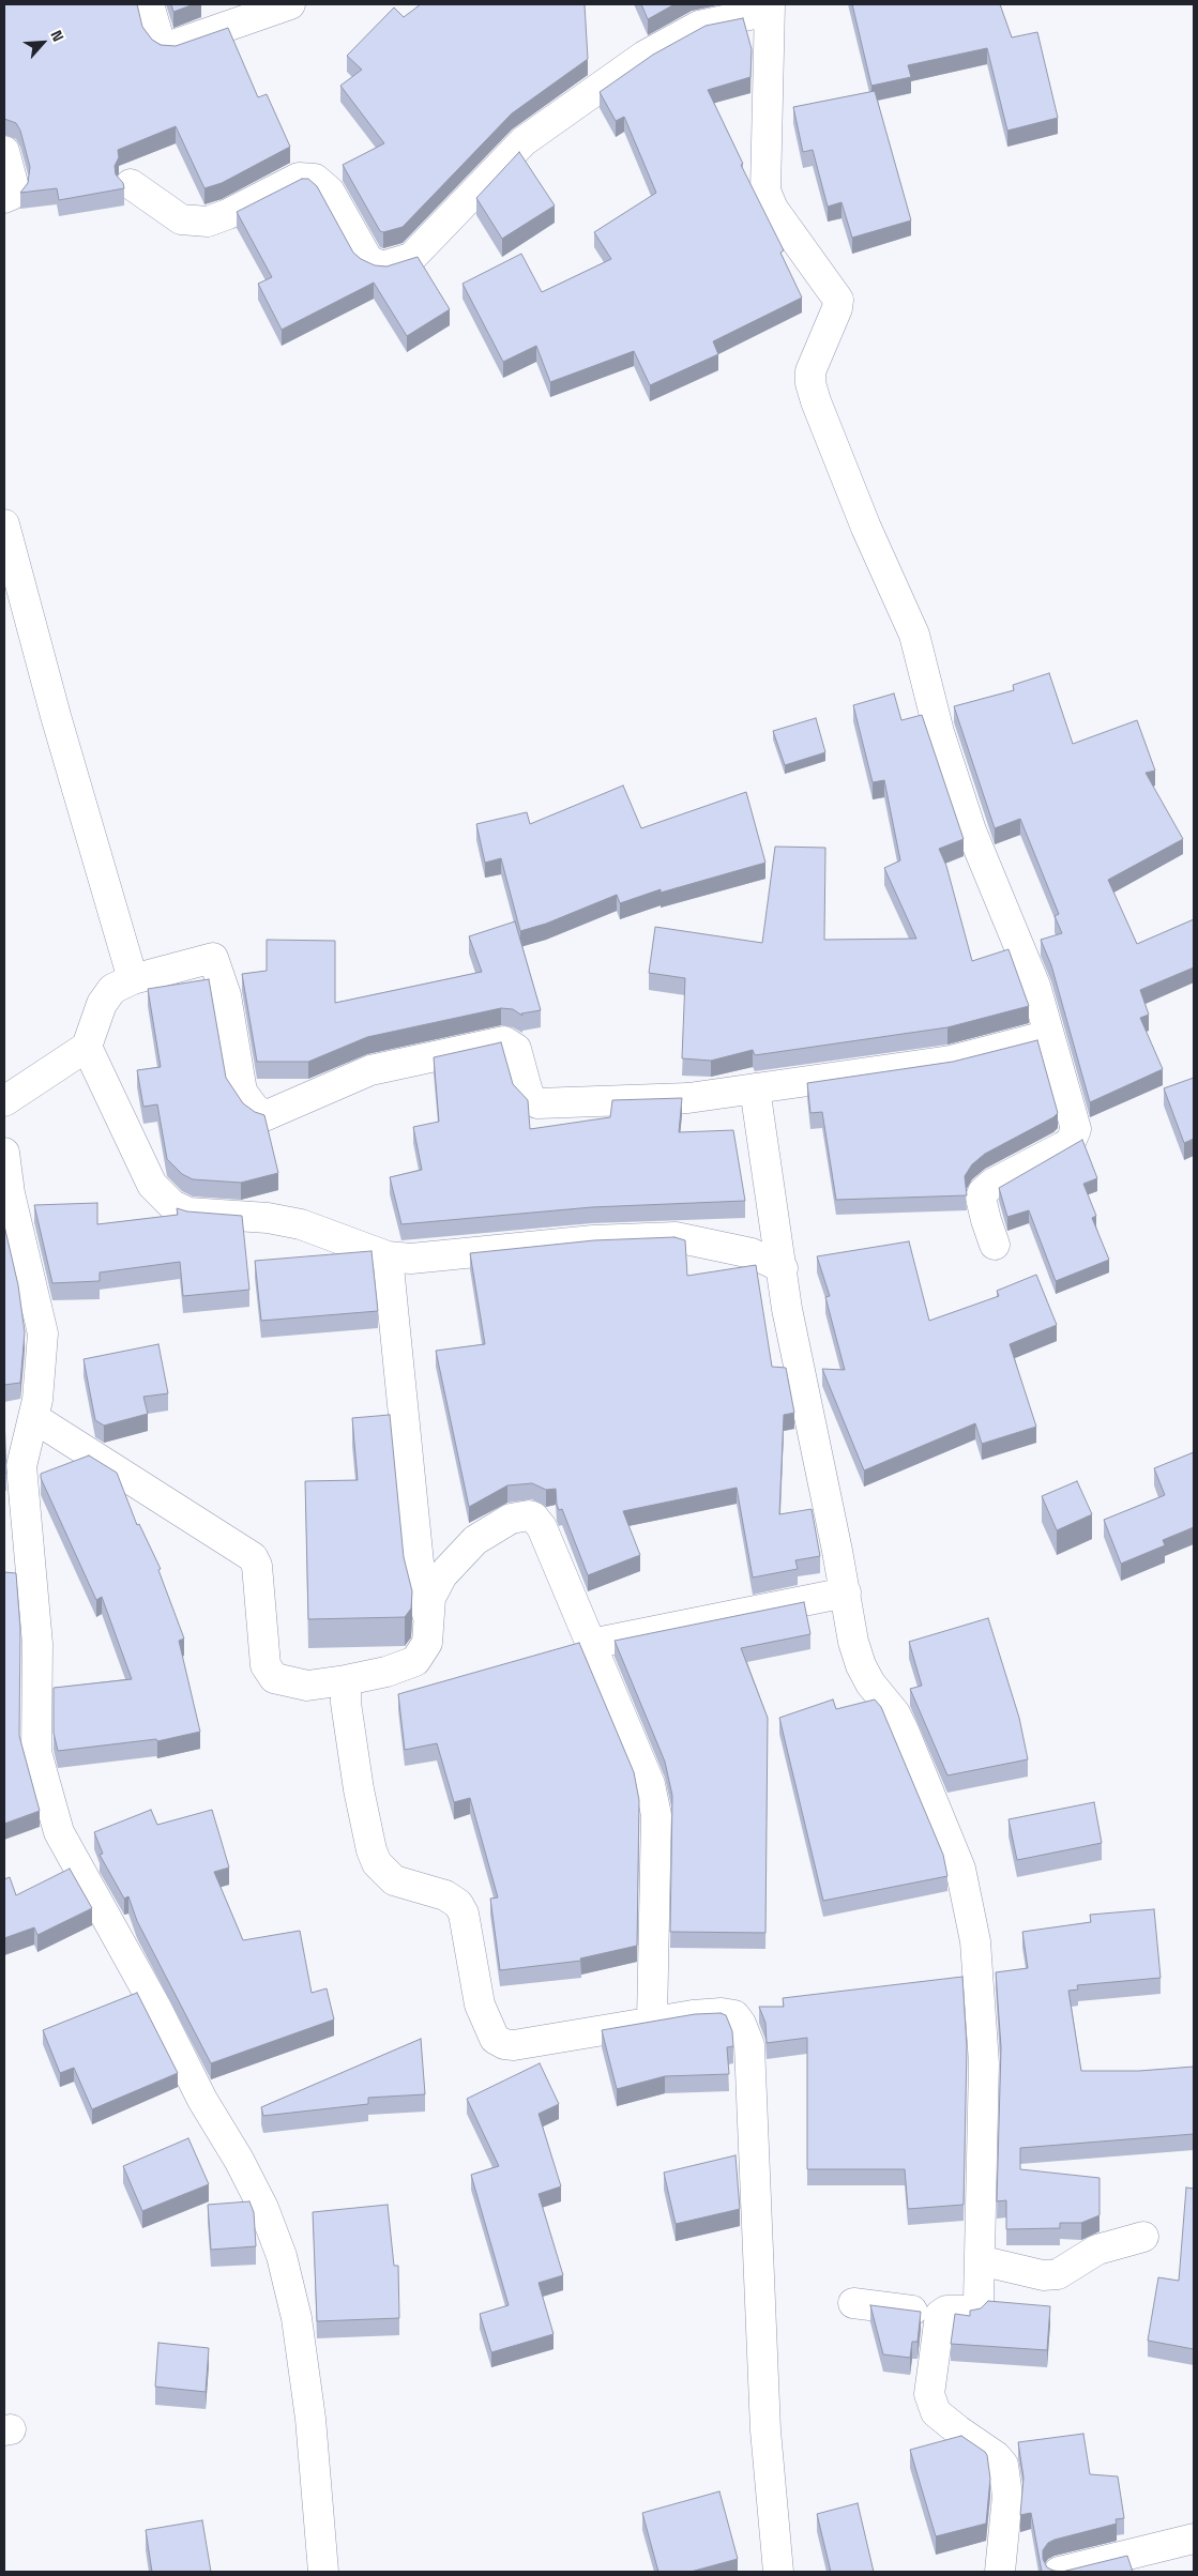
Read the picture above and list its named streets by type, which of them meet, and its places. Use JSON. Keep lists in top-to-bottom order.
{
  "north": "top right"
}
